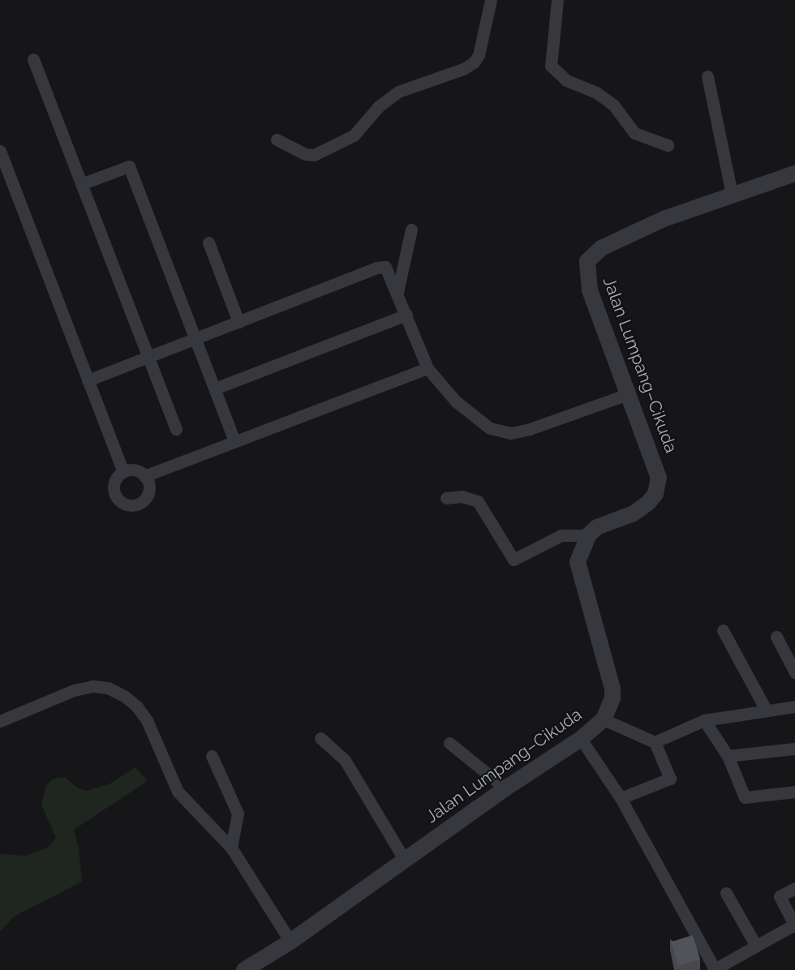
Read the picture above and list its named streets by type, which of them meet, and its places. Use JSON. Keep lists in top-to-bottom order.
{
  "streets": {
    "street": ["Jalan Lumpang–Cikuda"]
  }
}
